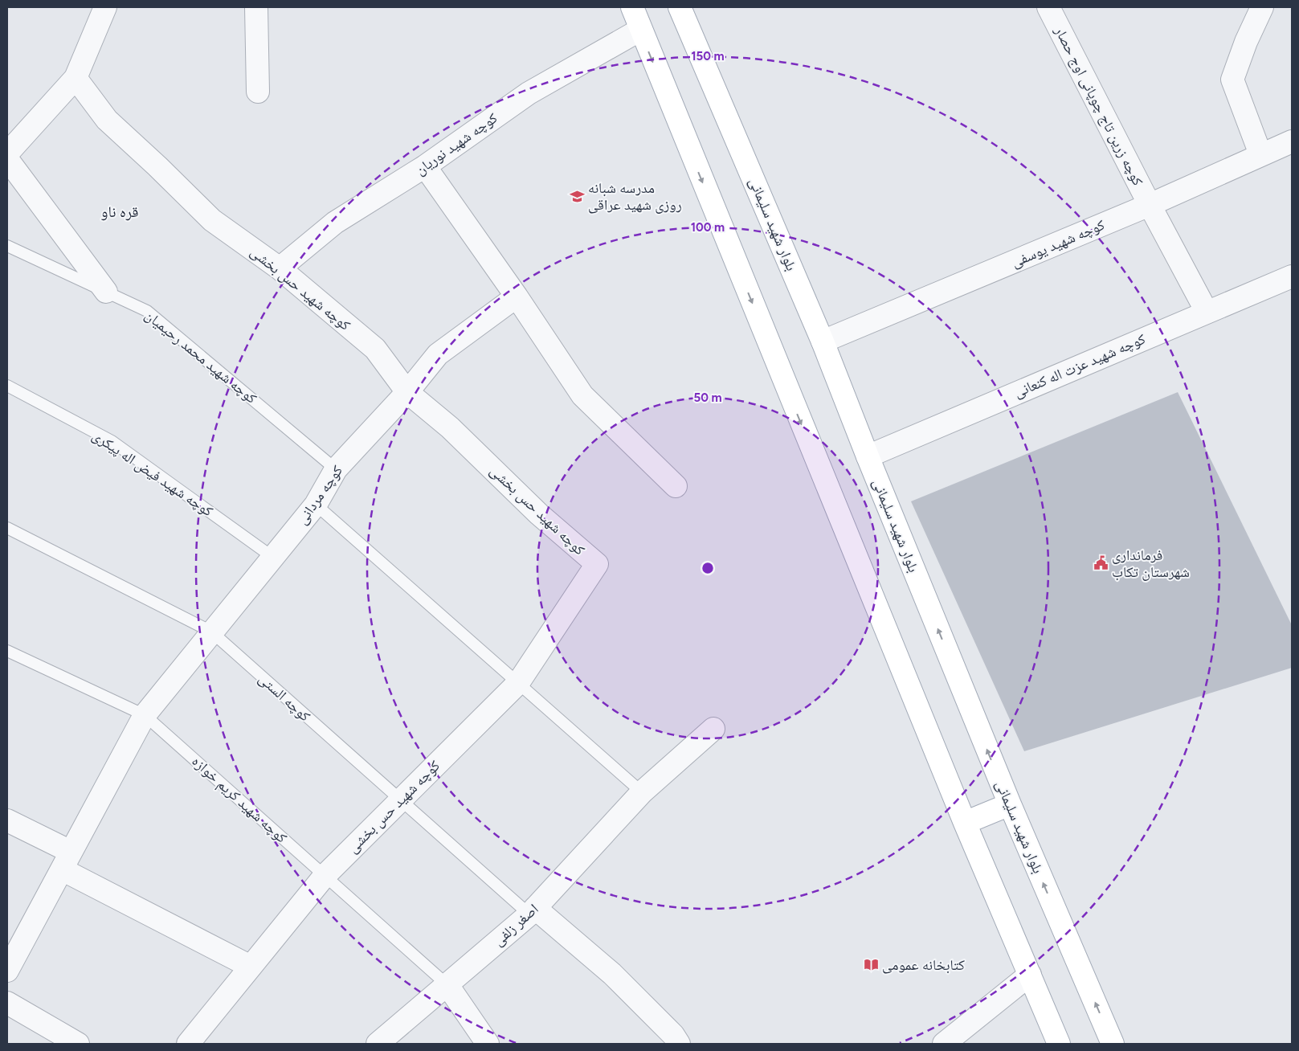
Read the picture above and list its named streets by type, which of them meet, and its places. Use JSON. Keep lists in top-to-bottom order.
{
  "streets": {
    "main road": ["بلوار شهید سلیمانی"],
    "street": [
      "کوچه زرین تاج چوپانی اوج حصار",
      "کوچه شهید نوریان",
      "کوچه شهید یوسفی",
      "کوچه شهید حس بخشی",
      "کوچه شهید عزت اله کنعانی",
      "کوچه مردانی",
      "اصغر زلفی"
    ],
    "lane": [
      "کوچه شهید محمد رحیمیان",
      "کوچه شهید فیض اله پیکری",
      "کوچه الستی",
      "کوچه شهید کریم خوازه"
    ]
  },
  "crossings": [
    ["کوچه زرین تاج چوپانی اوج حصار", "کوچه شهید یوسفی"],
    ["کوچه زرین تاج چوپانی اوج حصار", "کوچه شهید عزت اله کنعانی"],
    ["کوچه شهید نوریان", "کوچه شهید حس بخشی"],
    ["بلوار شهید سلیمانی", "کوچه شهید یوسفی"],
    ["بلوار شهید سلیمانی", "کوچه شهید عزت اله کنعانی"],
    ["کوچه شهید حس بخشی", "کوچه مردانی"],
    ["کوچه شهید حس بخشی", "کوچه الستی"],
    ["کوچه شهید حس بخشی", "کوچه شهید کریم خوازه"],
    ["کوچه شهید محمد رحیمیان", "کوچه مردانی"],
    ["کوچه شهید فیض اله پیکری", "کوچه مردانی"],
    ["کوچه مردانی", "کوچه الستی"],
    ["کوچه مردانی", "کوچه شهید کریم خوازه"],
    ["کوچه الستی", "اصغر زلفی"],
    ["کوچه شهید کریم خوازه", "اصغر زلفی"]
  ],
  "districts": ["قره ناو"],
  "places": {
    "school or university": ["مدرسه شبانه روزی شهید عراقی"],
    "public building": ["فرمانداری شهرستان تکاب"],
    "library": ["کتابخانه عمومی"]
  },
  "rings": ["150 m", "100 m", "50 m"]
}
